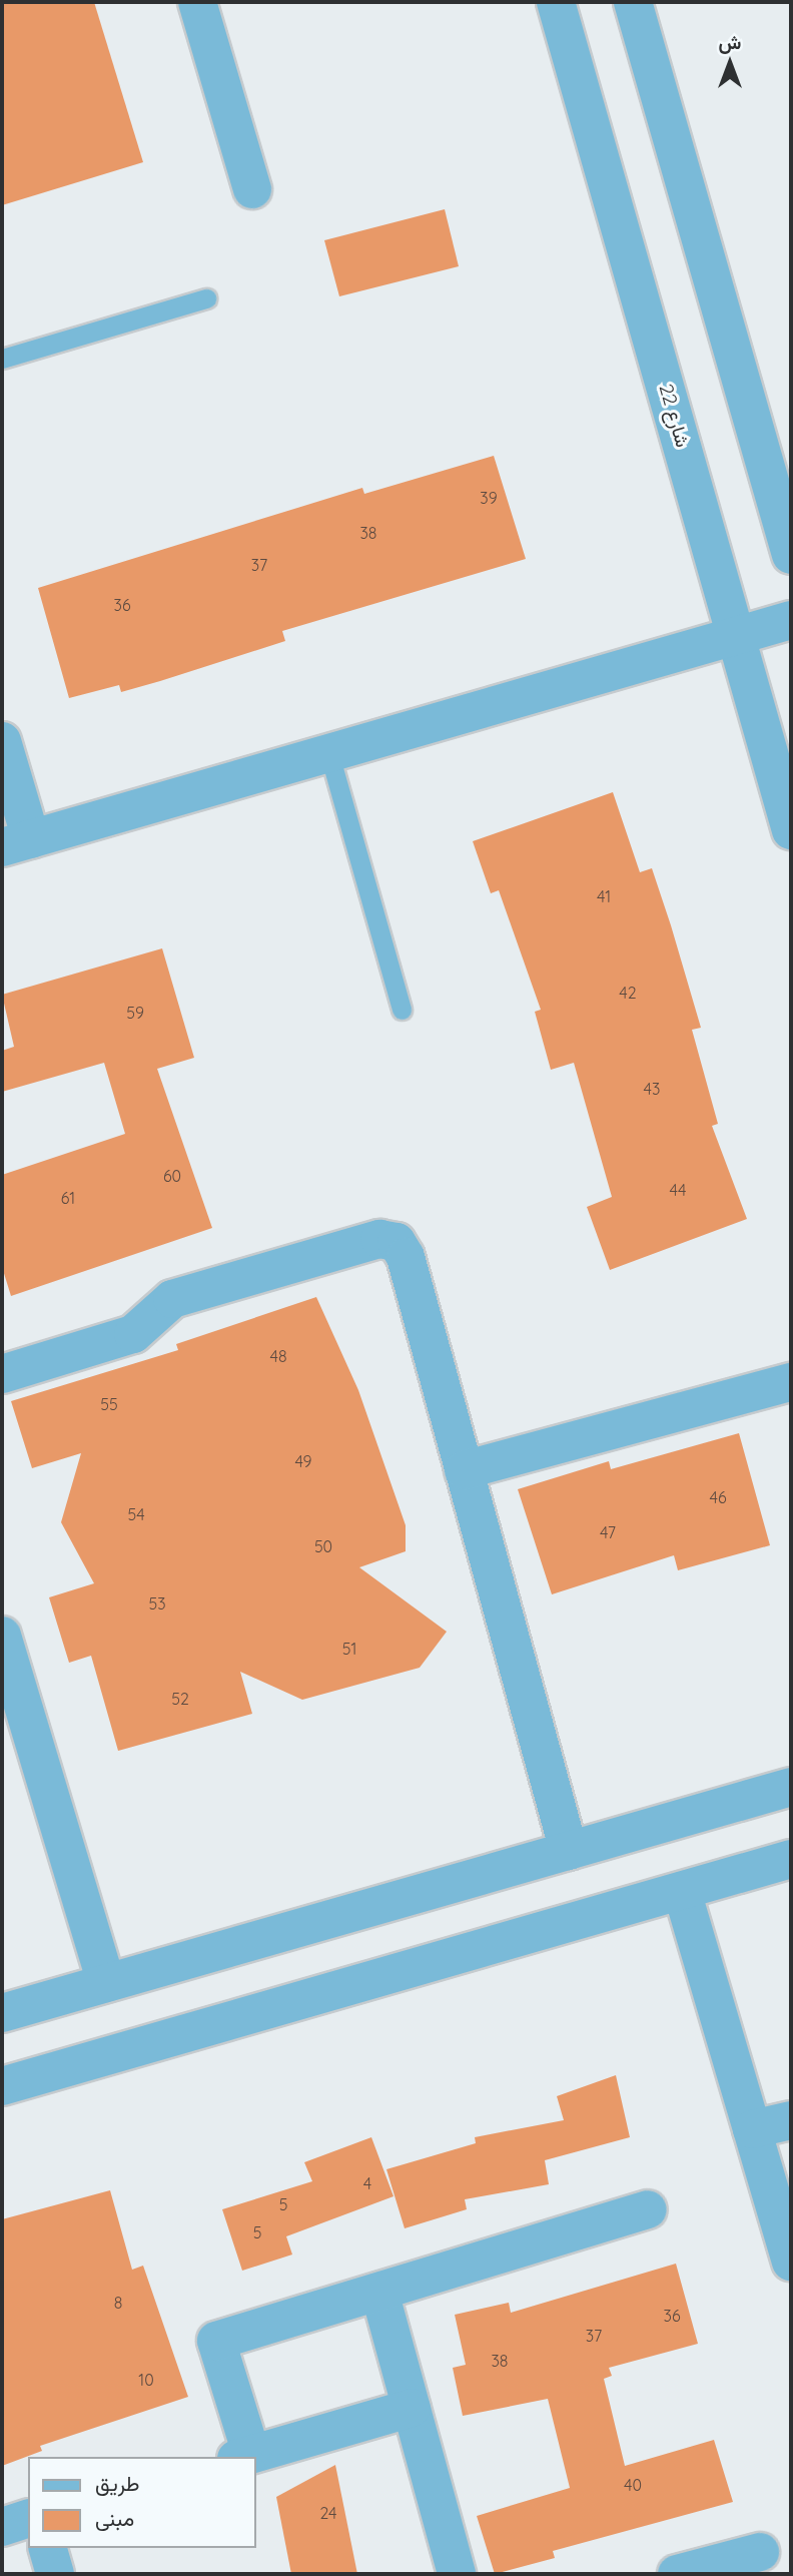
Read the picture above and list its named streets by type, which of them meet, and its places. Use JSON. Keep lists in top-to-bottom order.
{
  "streets": {
    "street": ["شارع 22"]
  },
  "house_numbers": [
    "39",
    "38",
    "37",
    "36",
    "41",
    "42",
    "59",
    "43",
    "60",
    "44",
    "61",
    "48",
    "55",
    "49",
    "46",
    "54",
    "47",
    "50",
    "53",
    "51",
    "52",
    "4",
    "5",
    "5",
    "8",
    "36",
    "37",
    "38",
    "10",
    "40",
    "24"
  ],
  "legend": ["طريق", "مبنى"],
  "north": "top"
}
